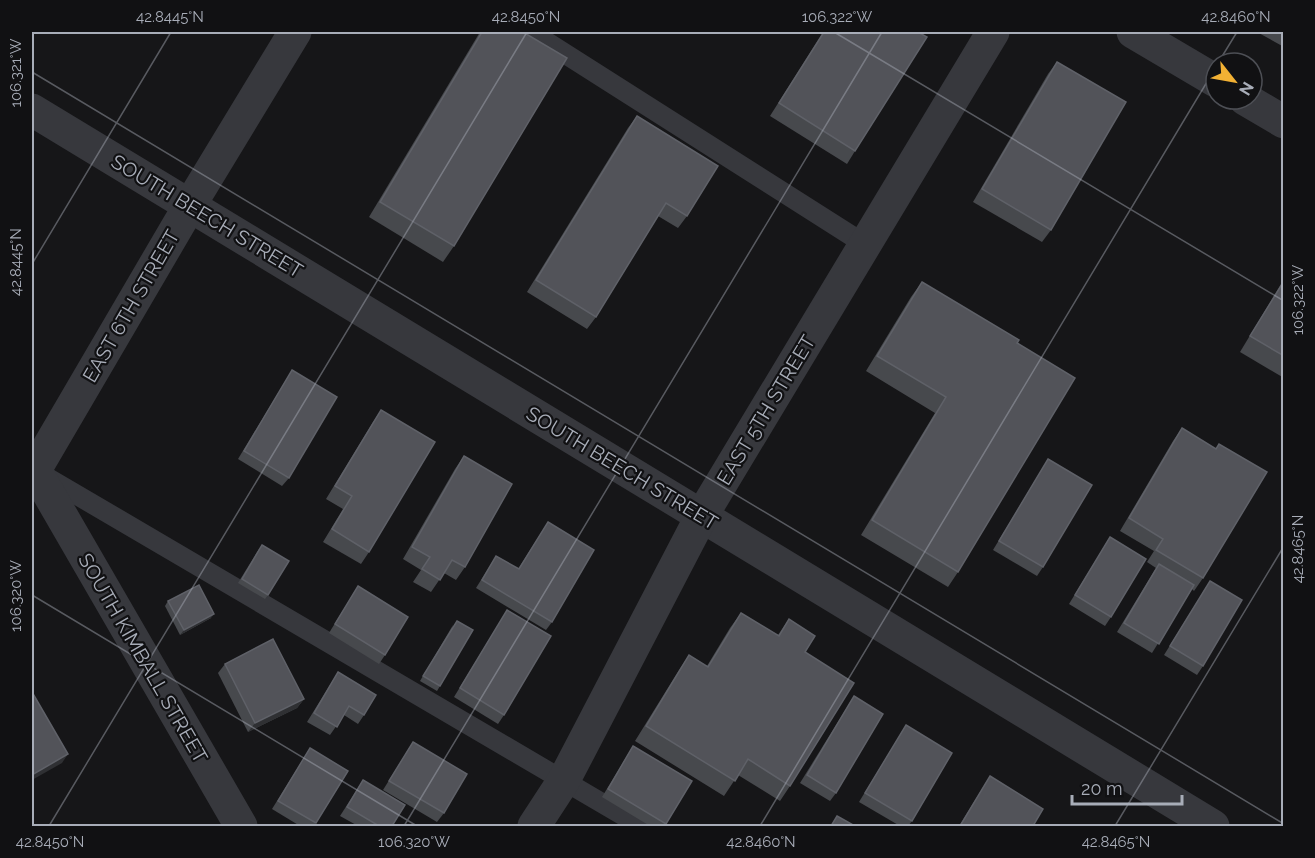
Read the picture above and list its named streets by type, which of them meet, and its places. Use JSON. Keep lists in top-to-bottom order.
{
  "streets": {
    "street": [
      "SOUTH BEECH STREET",
      "EAST 6TH STREET",
      "EAST 5TH STREET",
      "SOUTH KIMBALL STREET"
    ]
  },
  "crossings": [
    ["SOUTH BEECH STREET", "EAST 6TH STREET"],
    ["SOUTH BEECH STREET", "EAST 5TH STREET"],
    ["EAST 6TH STREET", "SOUTH KIMBALL STREET"]
  ],
  "scale_bar": "20 m",
  "north": "bottom right",
  "coordinates": [
    "42.8445°N",
    "42.8450°N",
    "106.322°W",
    "42.8460°N",
    "106.321°W",
    "42.8465°N",
    "106.320°W"
  ]
}
